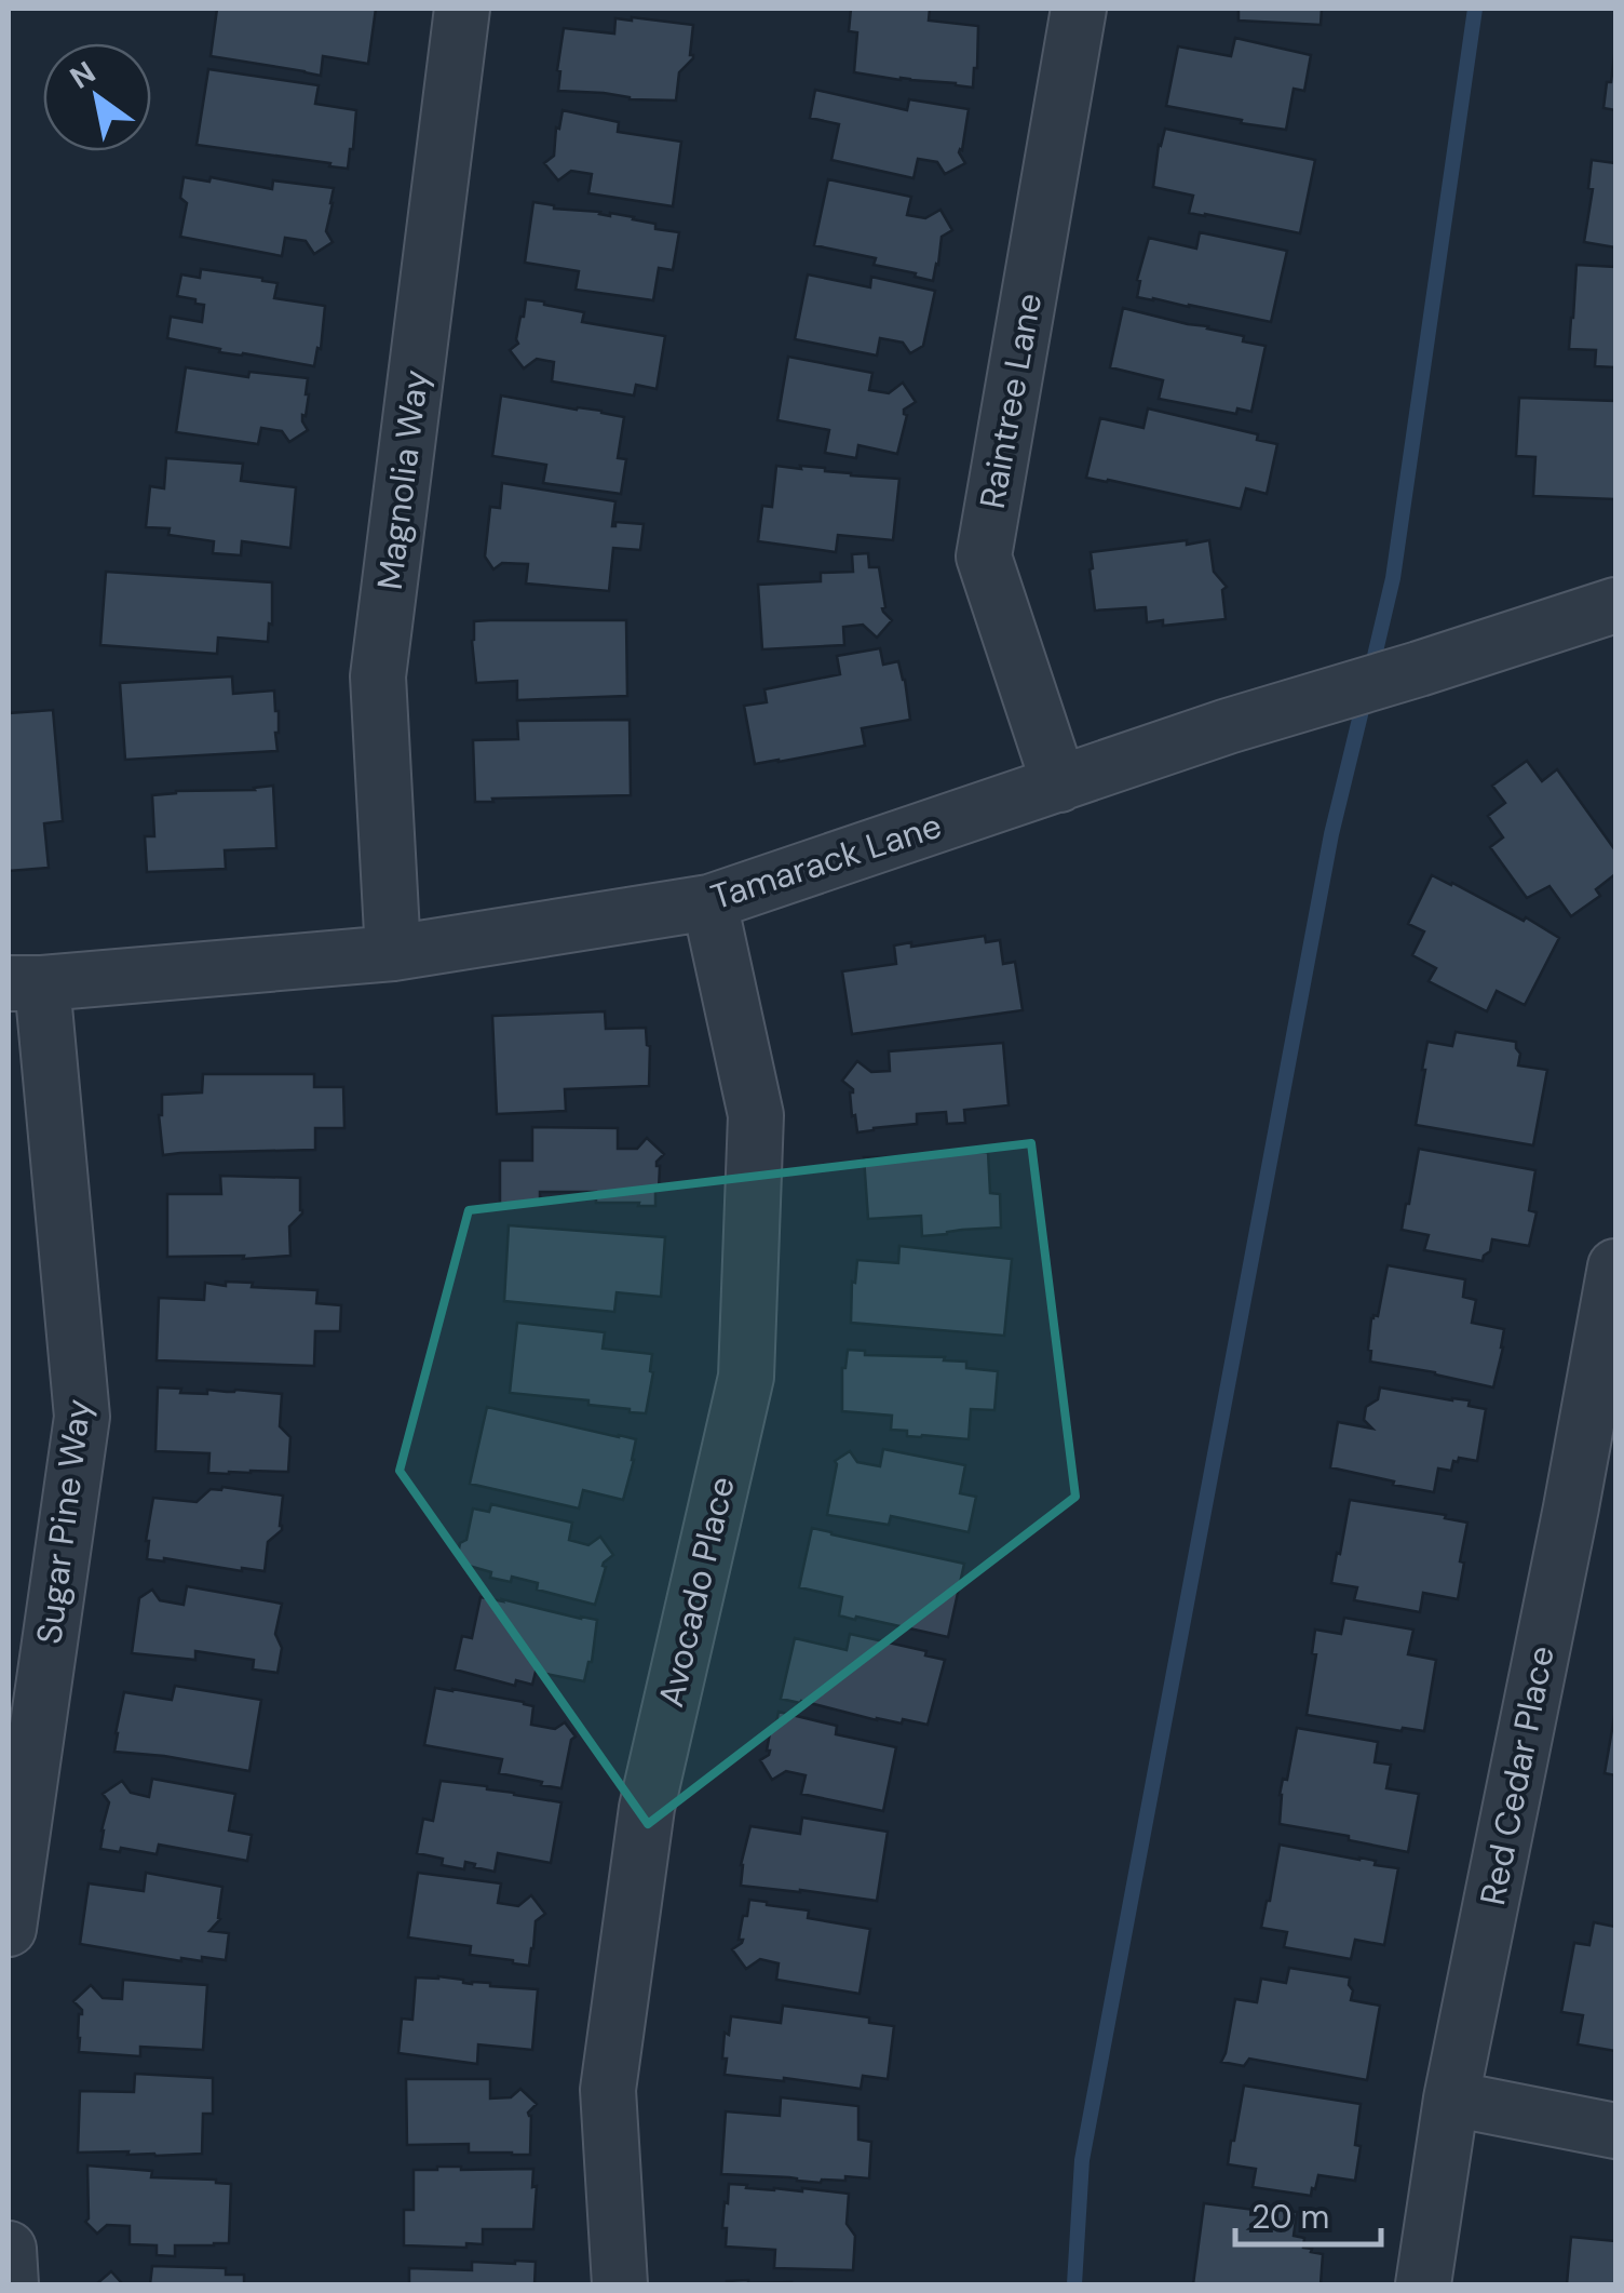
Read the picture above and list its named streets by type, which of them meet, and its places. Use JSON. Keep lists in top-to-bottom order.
{
  "streets": {
    "street": [
      "Raintree Lane",
      "Magnolia Way",
      "Tamarack Lane",
      "Sugar Pine Way",
      "Avocado Place",
      "Red Cedar Place"
    ]
  },
  "crossings": [
    ["Raintree Lane", "Tamarack Lane"],
    ["Magnolia Way", "Tamarack Lane"],
    ["Tamarack Lane", "Sugar Pine Way"],
    ["Tamarack Lane", "Avocado Place"]
  ],
  "scale_bar": "20 m",
  "north": "top left"
}
